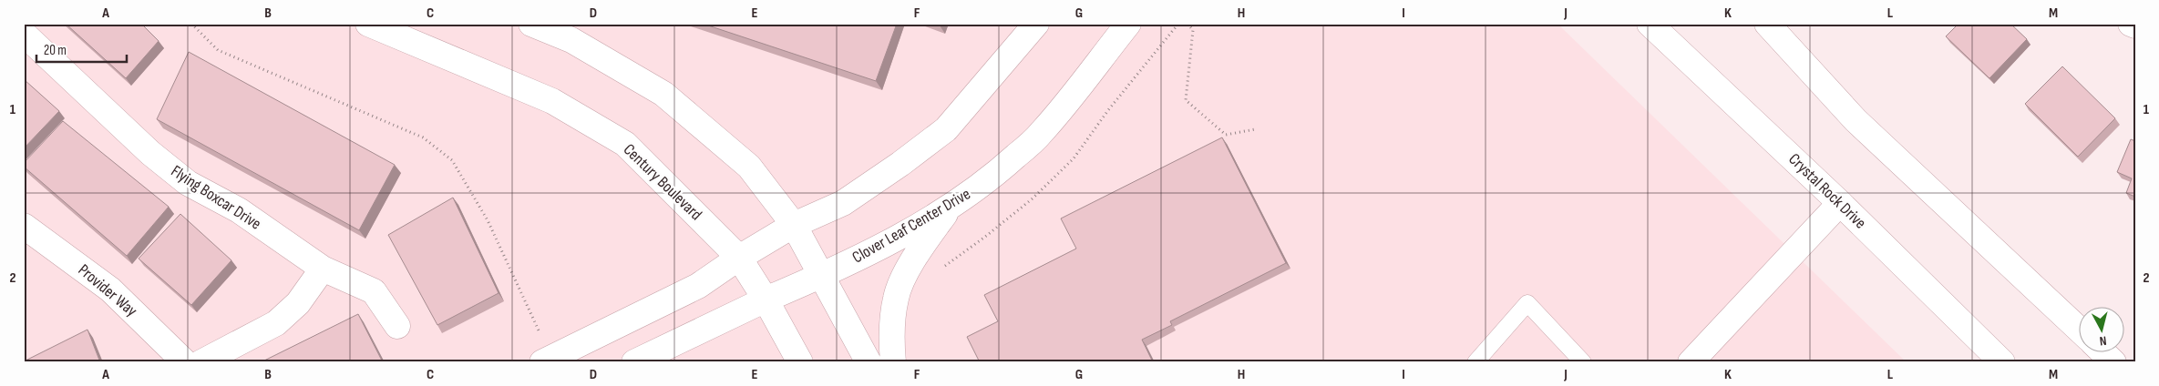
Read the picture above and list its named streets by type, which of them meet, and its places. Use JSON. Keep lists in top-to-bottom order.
{
  "streets": {
    "street": [
      "Century Boulevard",
      "Crystal Rock Drive",
      "Flying Boxcar Drive",
      "Clover Leaf Center Drive",
      "Provider Way"
    ]
  },
  "crossings": [
    ["Century Boulevard", "Clover Leaf Center Drive"]
  ],
  "scale_bar": "20 m",
  "north": "bottom",
  "grid": {
    "columns": [
      "A",
      "B",
      "C",
      "D",
      "E",
      "F",
      "G",
      "H",
      "I",
      "J",
      "K",
      "L",
      "M"
    ],
    "rows": ["1", "2"]
  }
}
